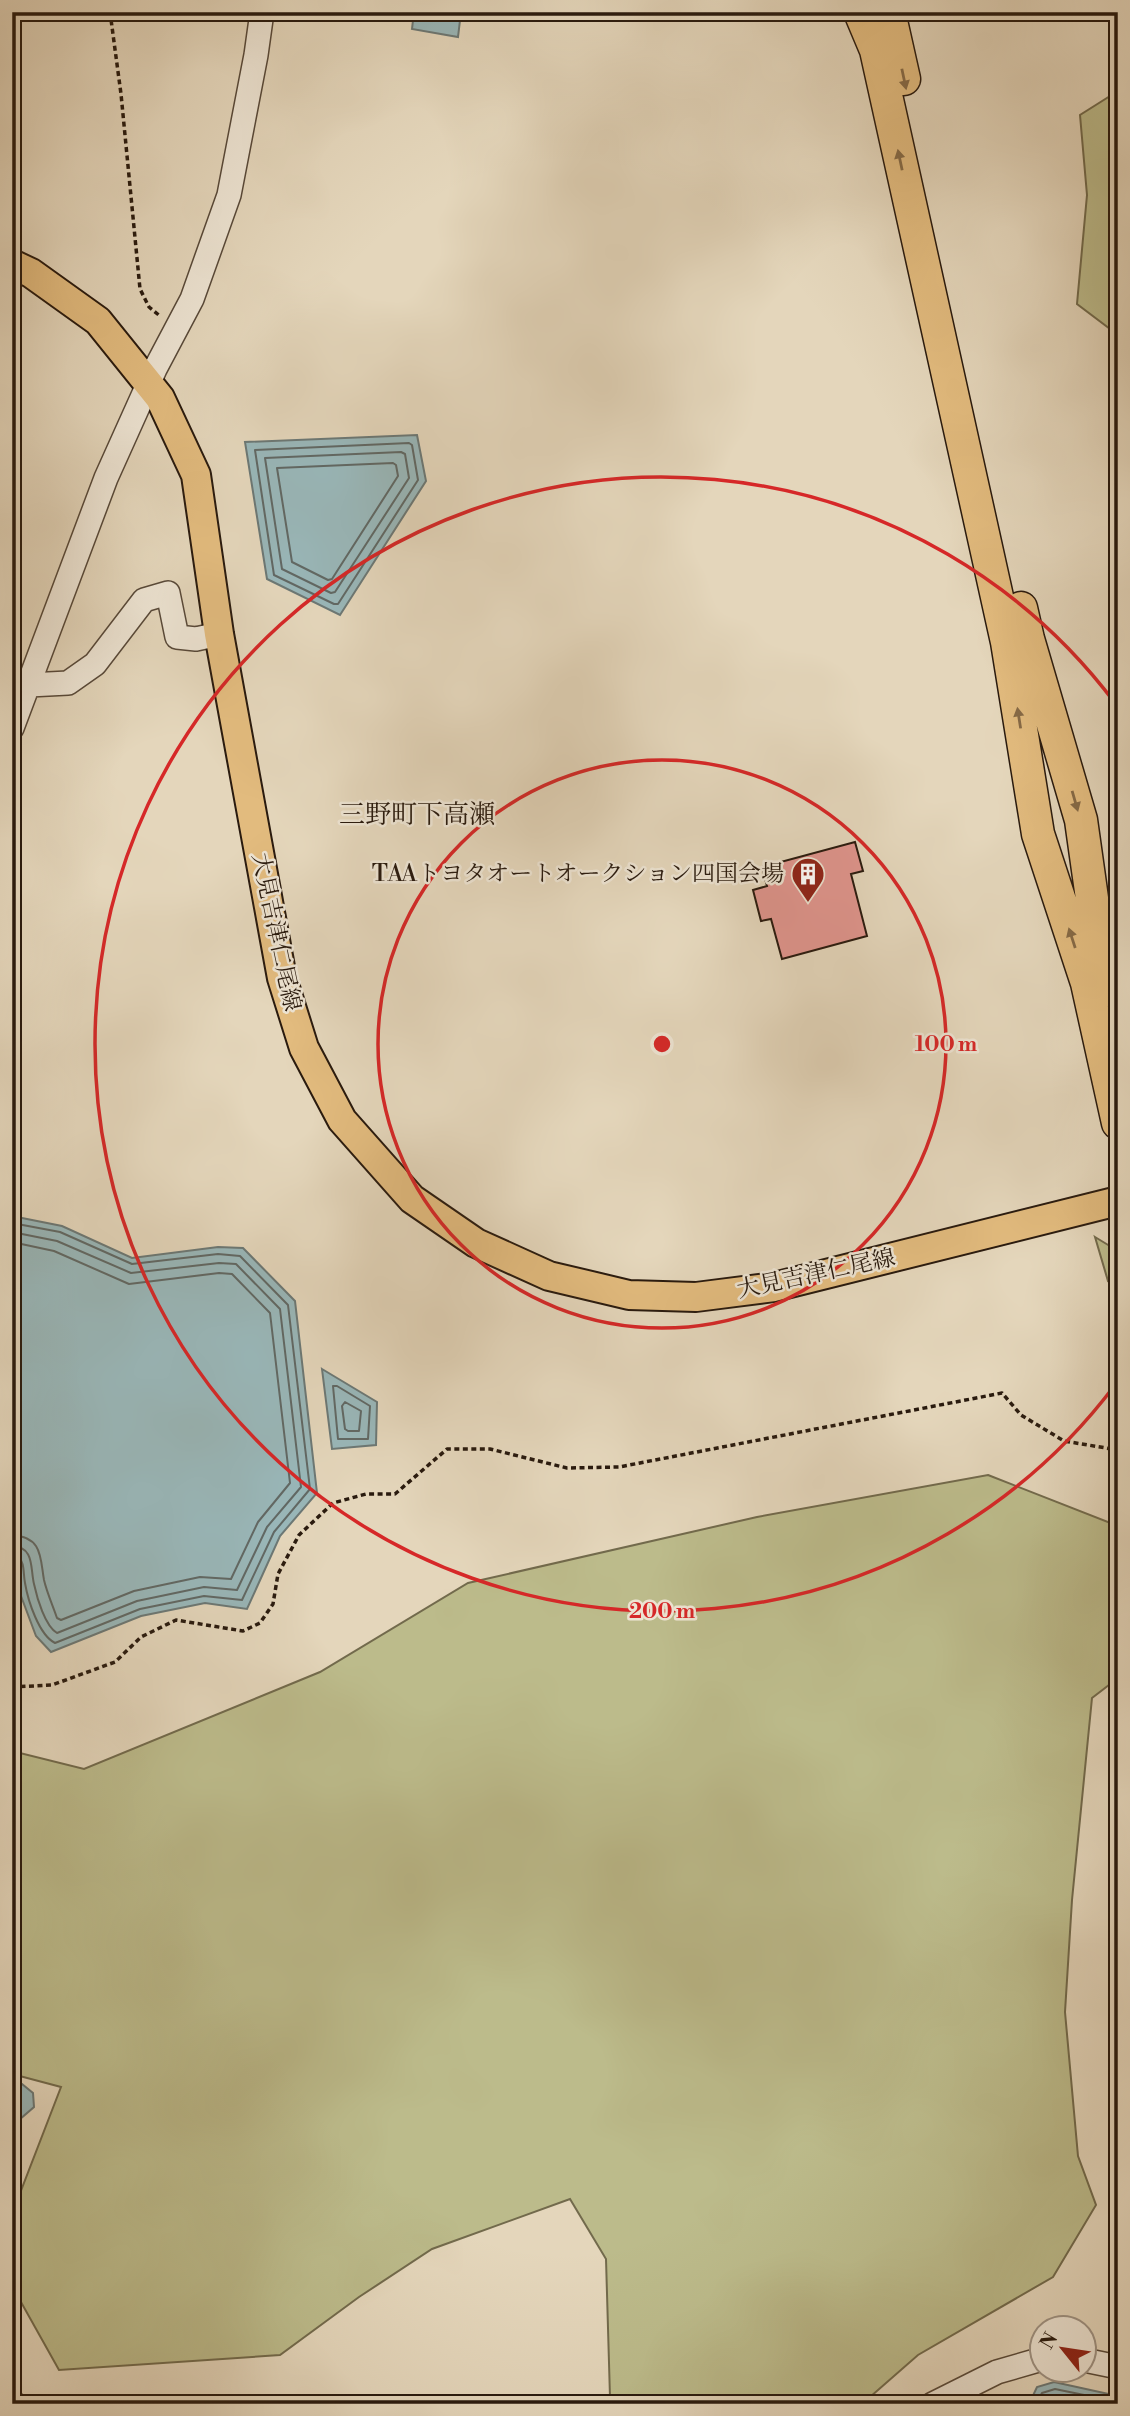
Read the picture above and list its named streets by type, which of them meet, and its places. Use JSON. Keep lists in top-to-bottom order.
{
  "streets": {
    "main road": ["大見吉津仁尾線"]
  },
  "districts": ["三野町下高瀬"],
  "places": {
    "building": ["TAAトヨタオートオークション四国会場"]
  },
  "north": "top left",
  "rings": ["100 m", "200 m"]
}
